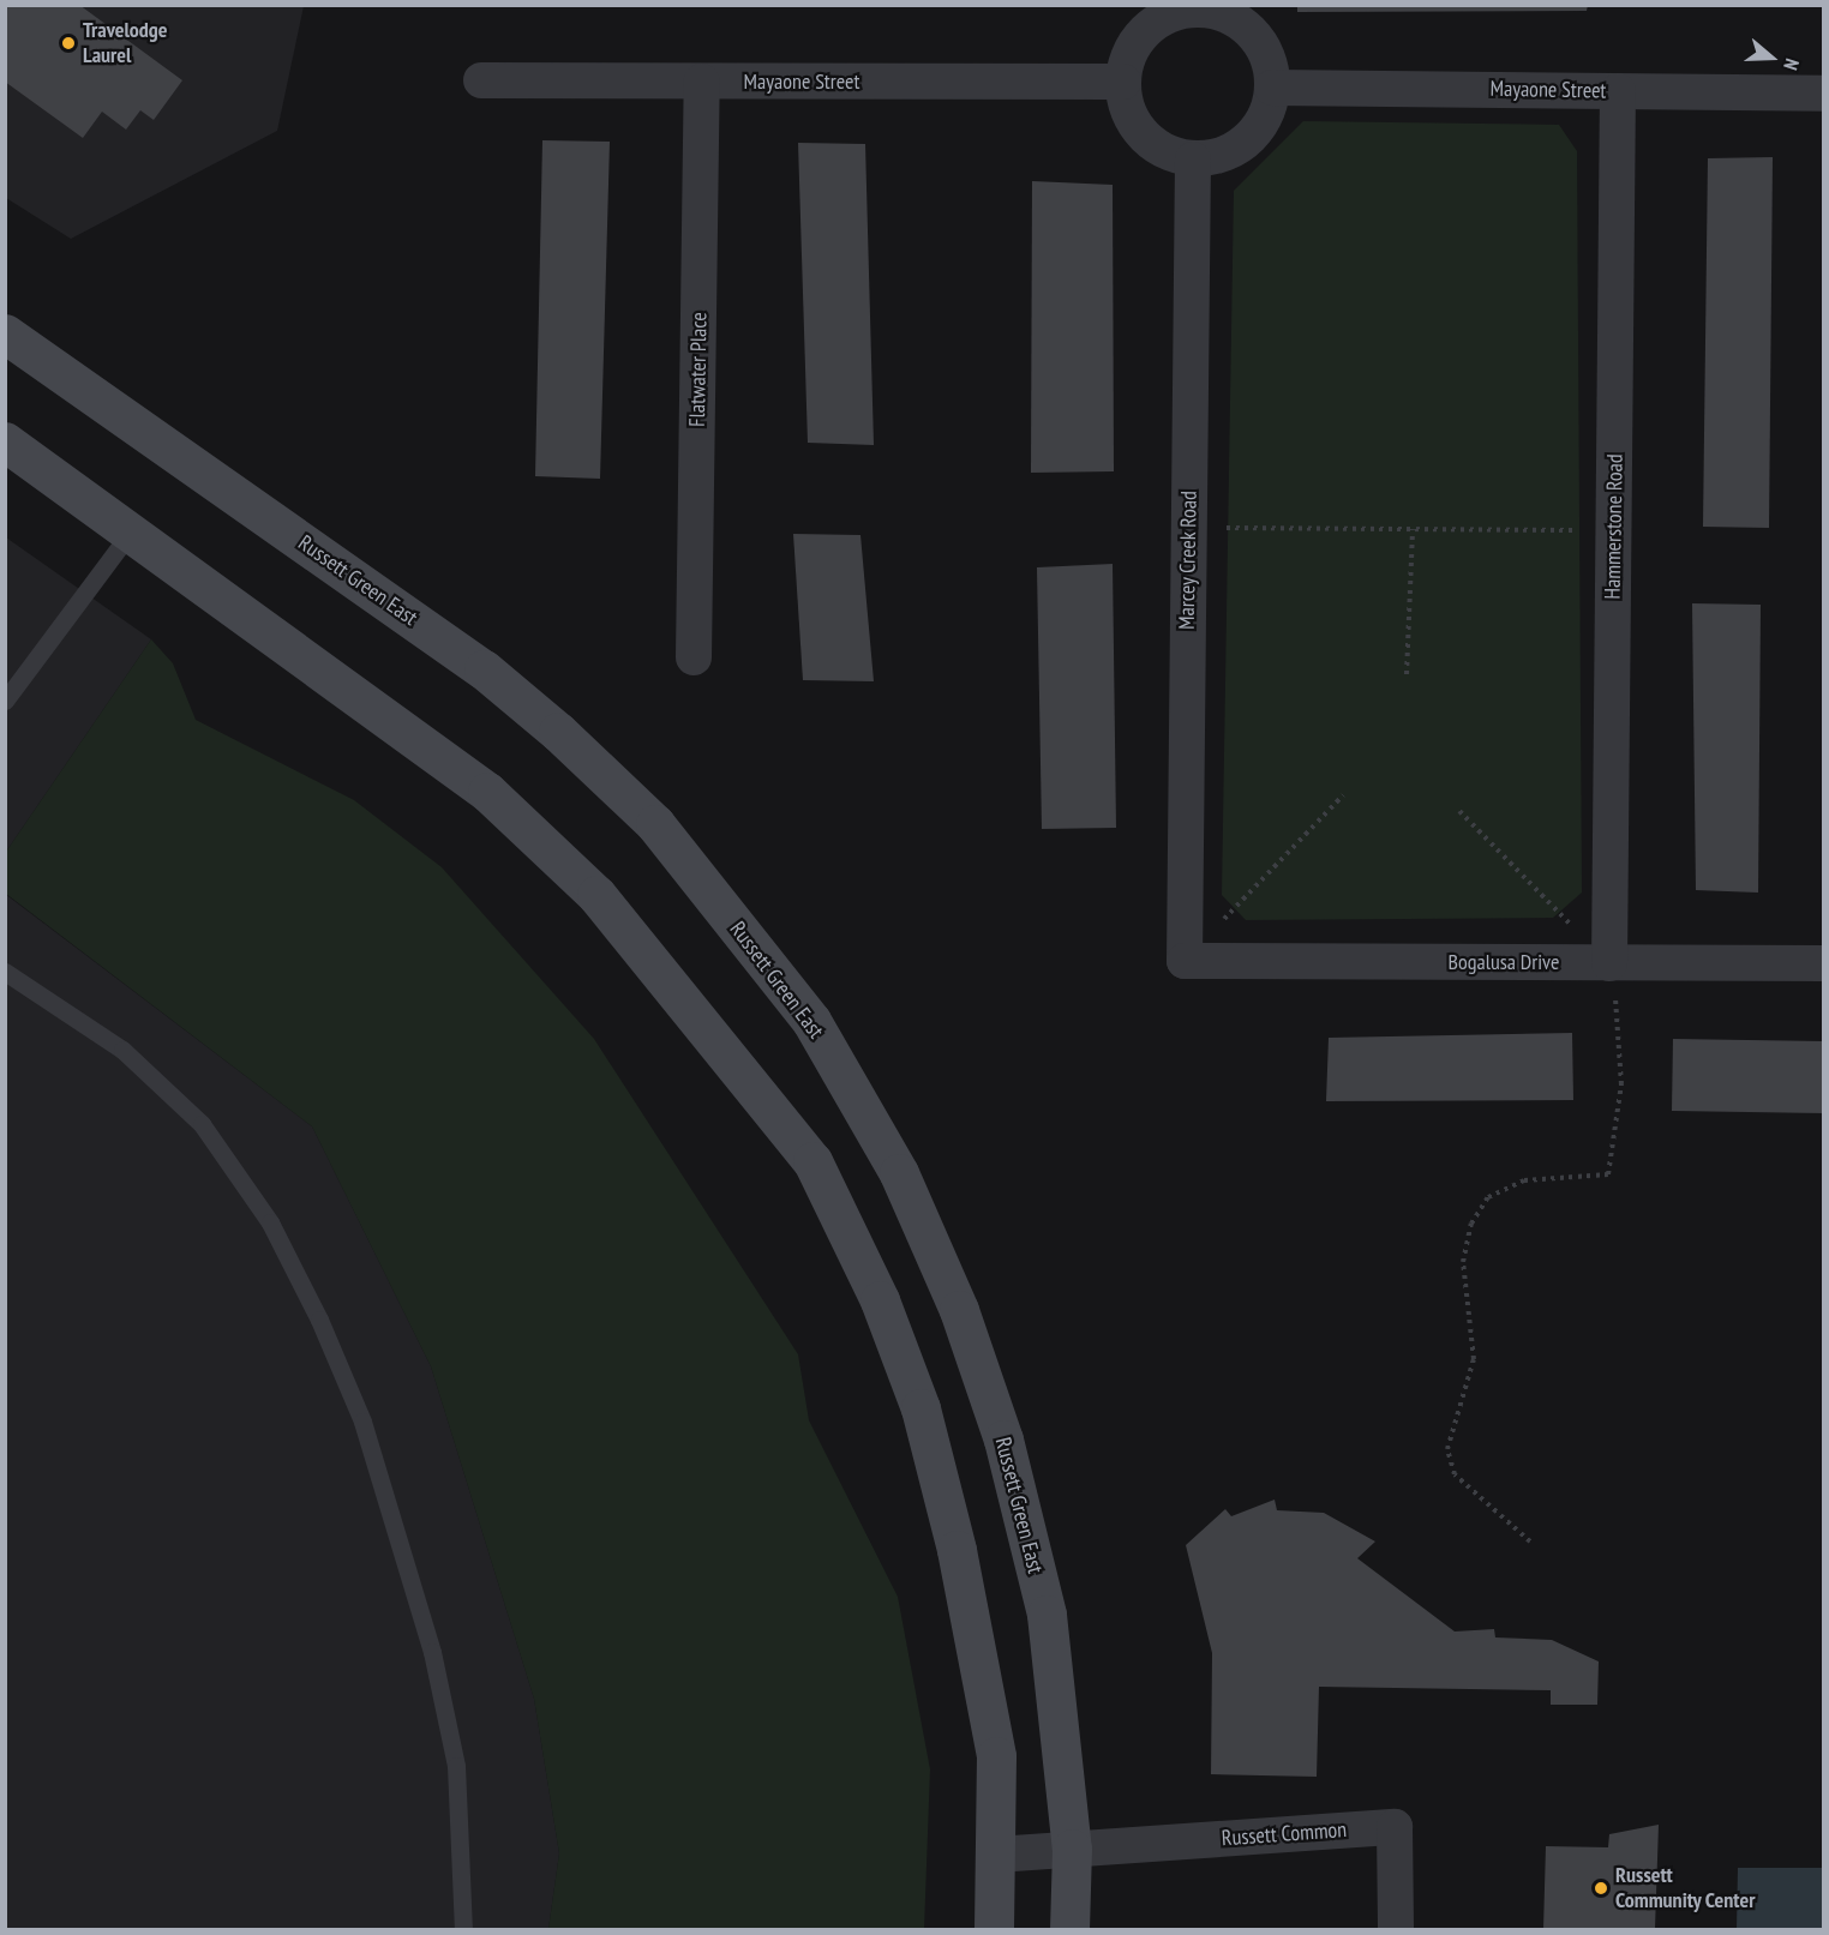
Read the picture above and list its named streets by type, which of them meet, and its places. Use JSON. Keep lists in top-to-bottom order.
{
  "streets": {
    "street": [
      "Mayaone Street",
      "Flatwater Place",
      "Hammerstone Road",
      "Marcey Creek Road",
      "Russett Green East",
      "Bogalusa Drive",
      "Russett Common"
    ]
  },
  "crossings": [
    ["Mayaone Street", "Flatwater Place"],
    ["Mayaone Street", "Hammerstone Road"],
    ["Mayaone Street", "Marcey Creek Road"],
    ["Hammerstone Road", "Bogalusa Drive"],
    ["Marcey Creek Road", "Bogalusa Drive"],
    ["Russett Green East", "Russett Common"]
  ],
  "places": ["Travelodge Laurel", "Russett Community Center"],
  "north": "right"
}
